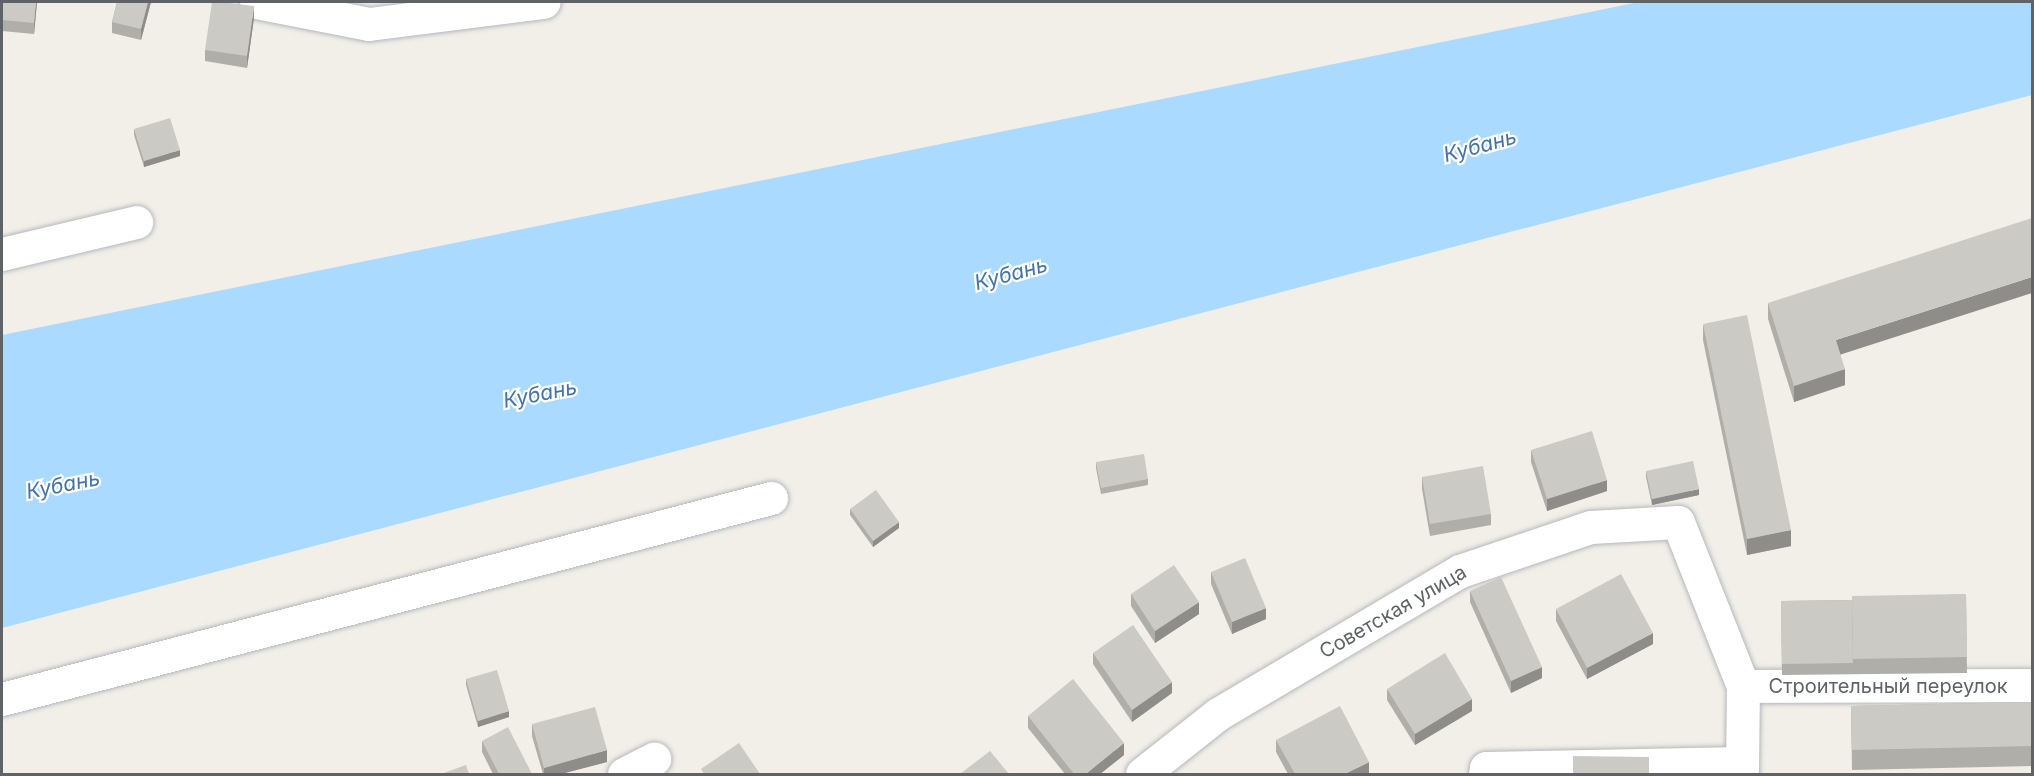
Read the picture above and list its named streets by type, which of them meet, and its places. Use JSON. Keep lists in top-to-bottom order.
{
  "streets": {
    "street": ["Советская улица", "Строительный переулок"]
  },
  "crossings": [
    ["Советская улица", "Строительный переулок"]
  ],
  "water": ["Кубань"]
}
